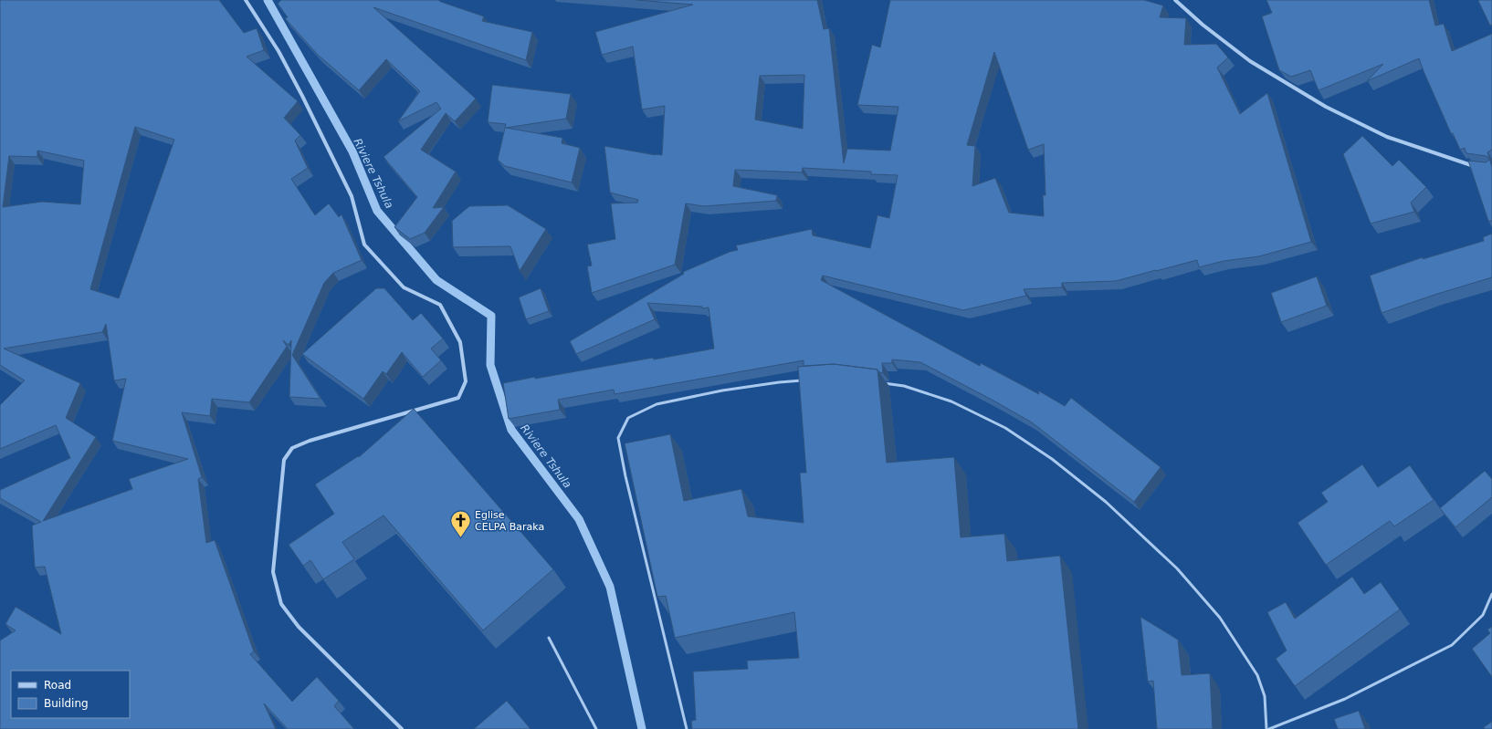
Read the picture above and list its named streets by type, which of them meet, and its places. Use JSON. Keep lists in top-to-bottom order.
{
  "water": ["Riviere Tshula"],
  "places": {
    "church": ["Eglise CELPA Baraka"]
  },
  "legend": ["Road", "Building"]
}
